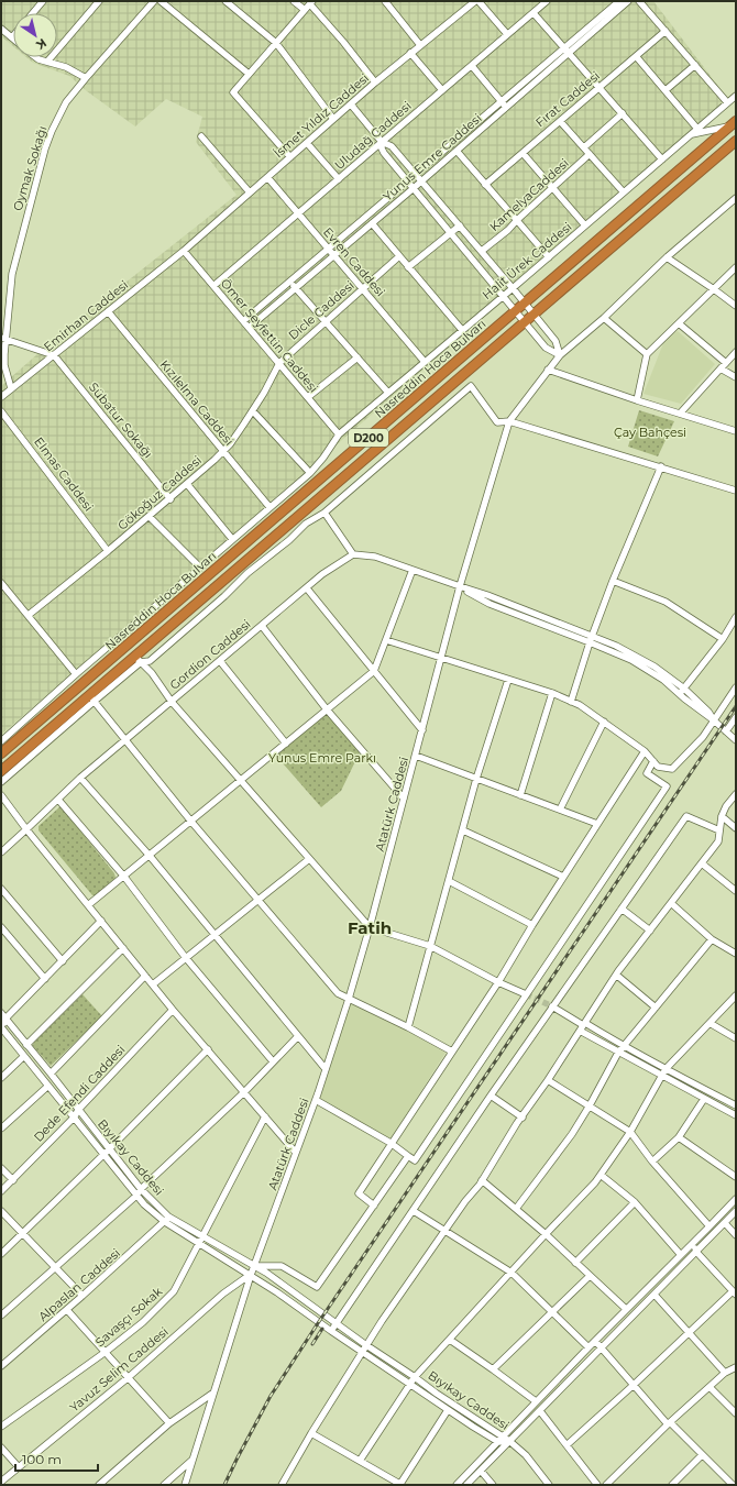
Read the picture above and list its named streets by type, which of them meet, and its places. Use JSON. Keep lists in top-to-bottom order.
{
  "streets": {
    "highway": ["Nasreddin Hoca Bulvarı", "D200"],
    "street": [
      "Fırat Caddesi",
      "İsmet Yıldız Caddesi",
      "Uludağ Caddesi",
      "Yunus Emre Caddesi",
      "Oymak Sokağı",
      "KamelyaCaddesi",
      "Halit Ürek Caddesi",
      "Evren Caddesi",
      "Dicle Caddesi",
      "Emirhan Caddesi",
      "Ömer Seyfettin Caddesi",
      "Kızılelma Caddesi",
      "Sübatur Sokağı",
      "Elmas Caddesi",
      "Gökoğuz Caddesi",
      "Gordion Caddesi",
      "Atatürk Caddesi",
      "Dede Efendi Caddesi",
      "Bıyıkay Caddesi",
      "Alpaslan Caddesi",
      "Savaşçı Sokak",
      "Yavuz Selim Caddesi"
    ]
  },
  "crossings": [
    ["İsmet Yıldız Caddesi", "Evren Caddesi"],
    ["İsmet Yıldız Caddesi", "Emirhan Caddesi"],
    ["İsmet Yıldız Caddesi", "Ömer Seyfettin Caddesi"],
    ["Uludağ Caddesi", "Evren Caddesi"],
    ["Uludağ Caddesi", "Ömer Seyfettin Caddesi"],
    ["Yunus Emre Caddesi", "Evren Caddesi"],
    ["Yunus Emre Caddesi", "Ömer Seyfettin Caddesi"],
    ["Oymak Sokağı", "Emirhan Caddesi"],
    ["Halit Ürek Caddesi", "Evren Caddesi"],
    ["Halit Ürek Caddesi", "Ömer Seyfettin Caddesi"],
    ["Halit Ürek Caddesi", "Kızılelma Caddesi"],
    ["Evren Caddesi", "Dicle Caddesi"],
    ["Dicle Caddesi", "Ömer Seyfettin Caddesi"],
    ["Dicle Caddesi", "Gökoğuz Caddesi"],
    ["Emirhan Caddesi", "Ömer Seyfettin Caddesi"],
    ["Emirhan Caddesi", "Kızılelma Caddesi"],
    ["Emirhan Caddesi", "Sübatur Sokağı"],
    ["Ömer Seyfettin Caddesi", "Gökoğuz Caddesi"],
    ["Kızılelma Caddesi", "Gökoğuz Caddesi"],
    ["Sübatur Sokağı", "Gökoğuz Caddesi"],
    ["Elmas Caddesi", "Gökoğuz Caddesi"],
    ["Atatürk Caddesi", "Bıyıkay Caddesi"],
    ["Atatürk Caddesi", "Yavuz Selim Caddesi"],
    ["Dede Efendi Caddesi", "Bıyıkay Caddesi"],
    ["Bıyıkay Caddesi", "Alpaslan Caddesi"],
    ["Bıyıkay Caddesi", "Savaşçı Sokak"],
    ["Bıyıkay Caddesi", "Yavuz Selim Caddesi"]
  ],
  "districts": ["Fatih"],
  "parks": ["Çay Bahçesi", "Yunus Emre Parkı"],
  "scale_bar": "100 m",
  "north": "bottom right"
}
